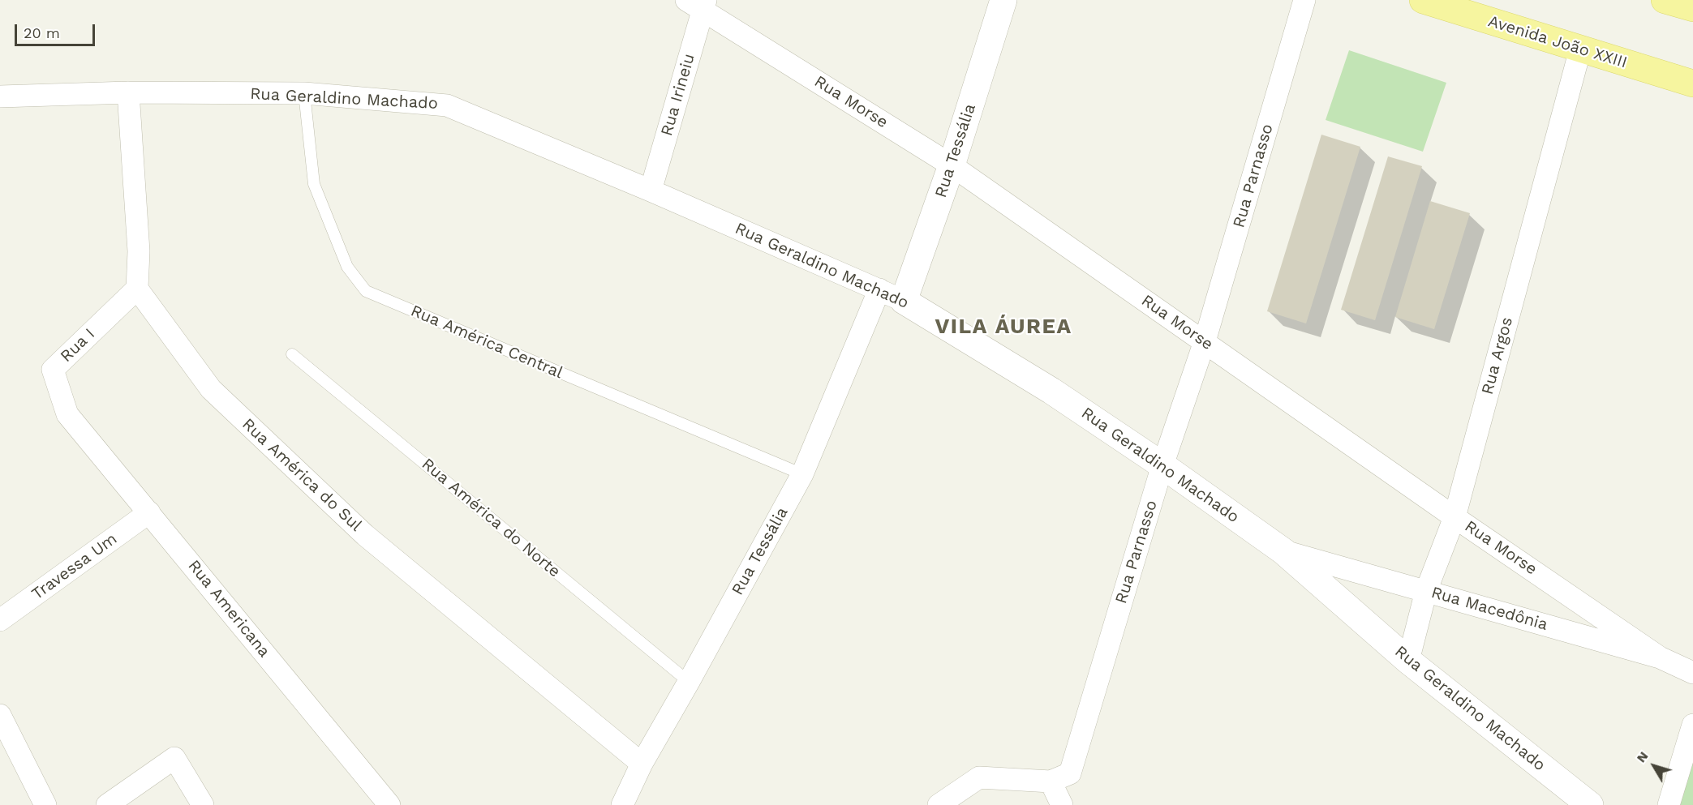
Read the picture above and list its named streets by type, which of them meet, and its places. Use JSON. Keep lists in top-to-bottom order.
{
  "streets": {
    "main road": ["Avenida João XXIII"],
    "street": [
      "Rua Irineiu",
      "Rua Geraldino Machado",
      "Rua Morse",
      "Rua Tessália",
      "Rua Parnasso",
      "Rua I",
      "Rua Argos",
      "Rua América do Sul",
      "Travessa Um",
      "Rua Americana",
      "Rua Macedônia"
    ],
    "lane": ["Rua América Central", "Rua América do Norte"]
  },
  "crossings": [
    ["Avenida João XXIII", "Rua Argos"],
    ["Rua Irineiu", "Rua Geraldino Machado"],
    ["Rua Irineiu", "Rua Morse"],
    ["Rua Geraldino Machado", "Rua Tessália"],
    ["Rua Geraldino Machado", "Rua Parnasso"],
    ["Rua Geraldino Machado", "Rua América Central"],
    ["Rua Geraldino Machado", "Rua Argos"],
    ["Rua Geraldino Machado", "Rua Macedônia"],
    ["Rua Morse", "Rua Tessália"],
    ["Rua Morse", "Rua Parnasso"],
    ["Rua Morse", "Rua Argos"],
    ["Rua Morse", "Rua Macedônia"],
    ["Rua Tessália", "Rua América Central"],
    ["Rua Tessália", "Rua América do Sul"],
    ["Rua Tessália", "Rua América do Norte"],
    ["Rua I", "Rua América do Sul"],
    ["Rua I", "Rua Americana"],
    ["Rua Argos", "Rua Macedônia"],
    ["Travessa Um", "Rua Americana"]
  ],
  "districts": ["VILA ÁUREA"],
  "scale_bar": "20 m",
  "north": "top left"
}
